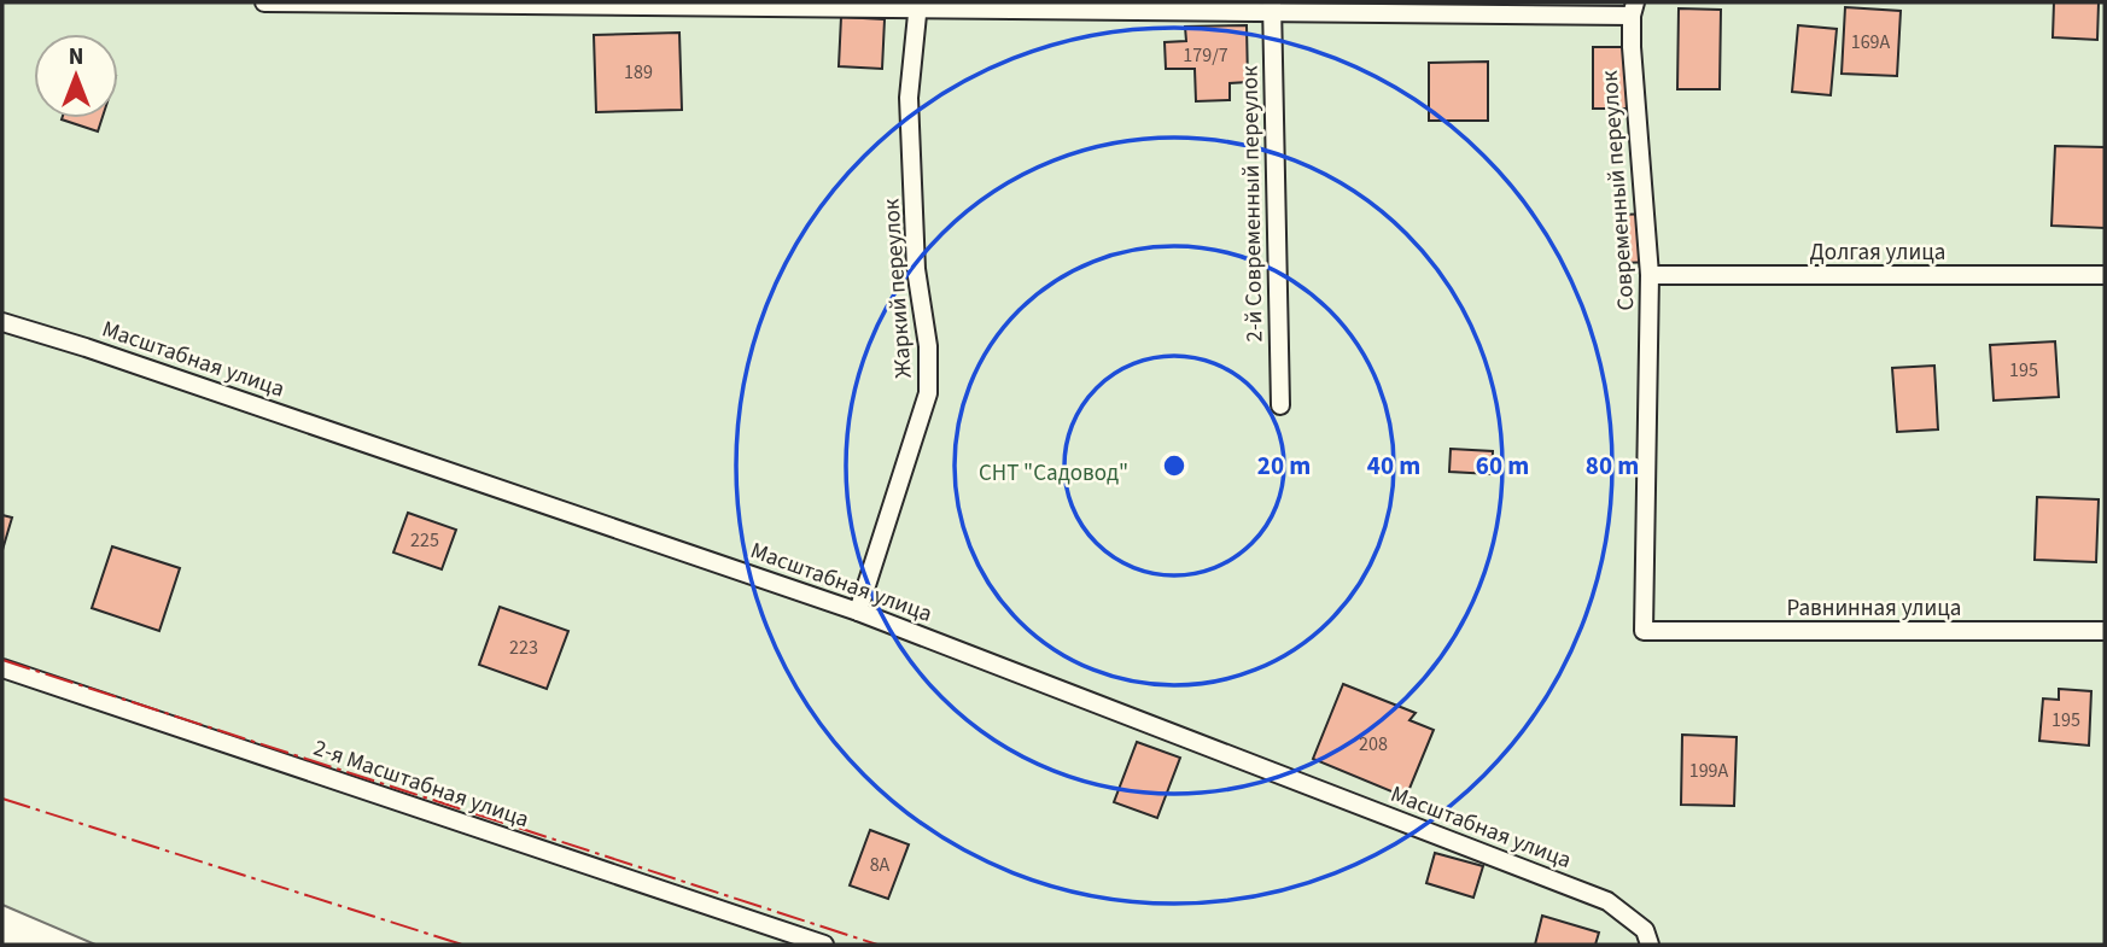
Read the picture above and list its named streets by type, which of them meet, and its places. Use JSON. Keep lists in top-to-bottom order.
{
  "streets": {
    "lane": [
      "Современный переулок",
      "2-й Современный переулок",
      "Долгая улица",
      "Жаркий переулок",
      "Масштабная улица",
      "Равнинная улица",
      "2-я Масштабная улица"
    ]
  },
  "crossings": [
    ["Современный переулок", "Долгая улица"],
    ["Современный переулок", "Равнинная улица"],
    ["Жаркий переулок", "Масштабная улица"]
  ],
  "parks": ["СНТ \"Садовод\""],
  "house_numbers": [
    "169А",
    "179/7",
    "189",
    "195",
    "225",
    "223",
    "195",
    "208",
    "199А",
    "8А"
  ],
  "north": "top",
  "rings": [
    "20 m",
    "40 m",
    "60 m",
    "80 m"
  ]
}
